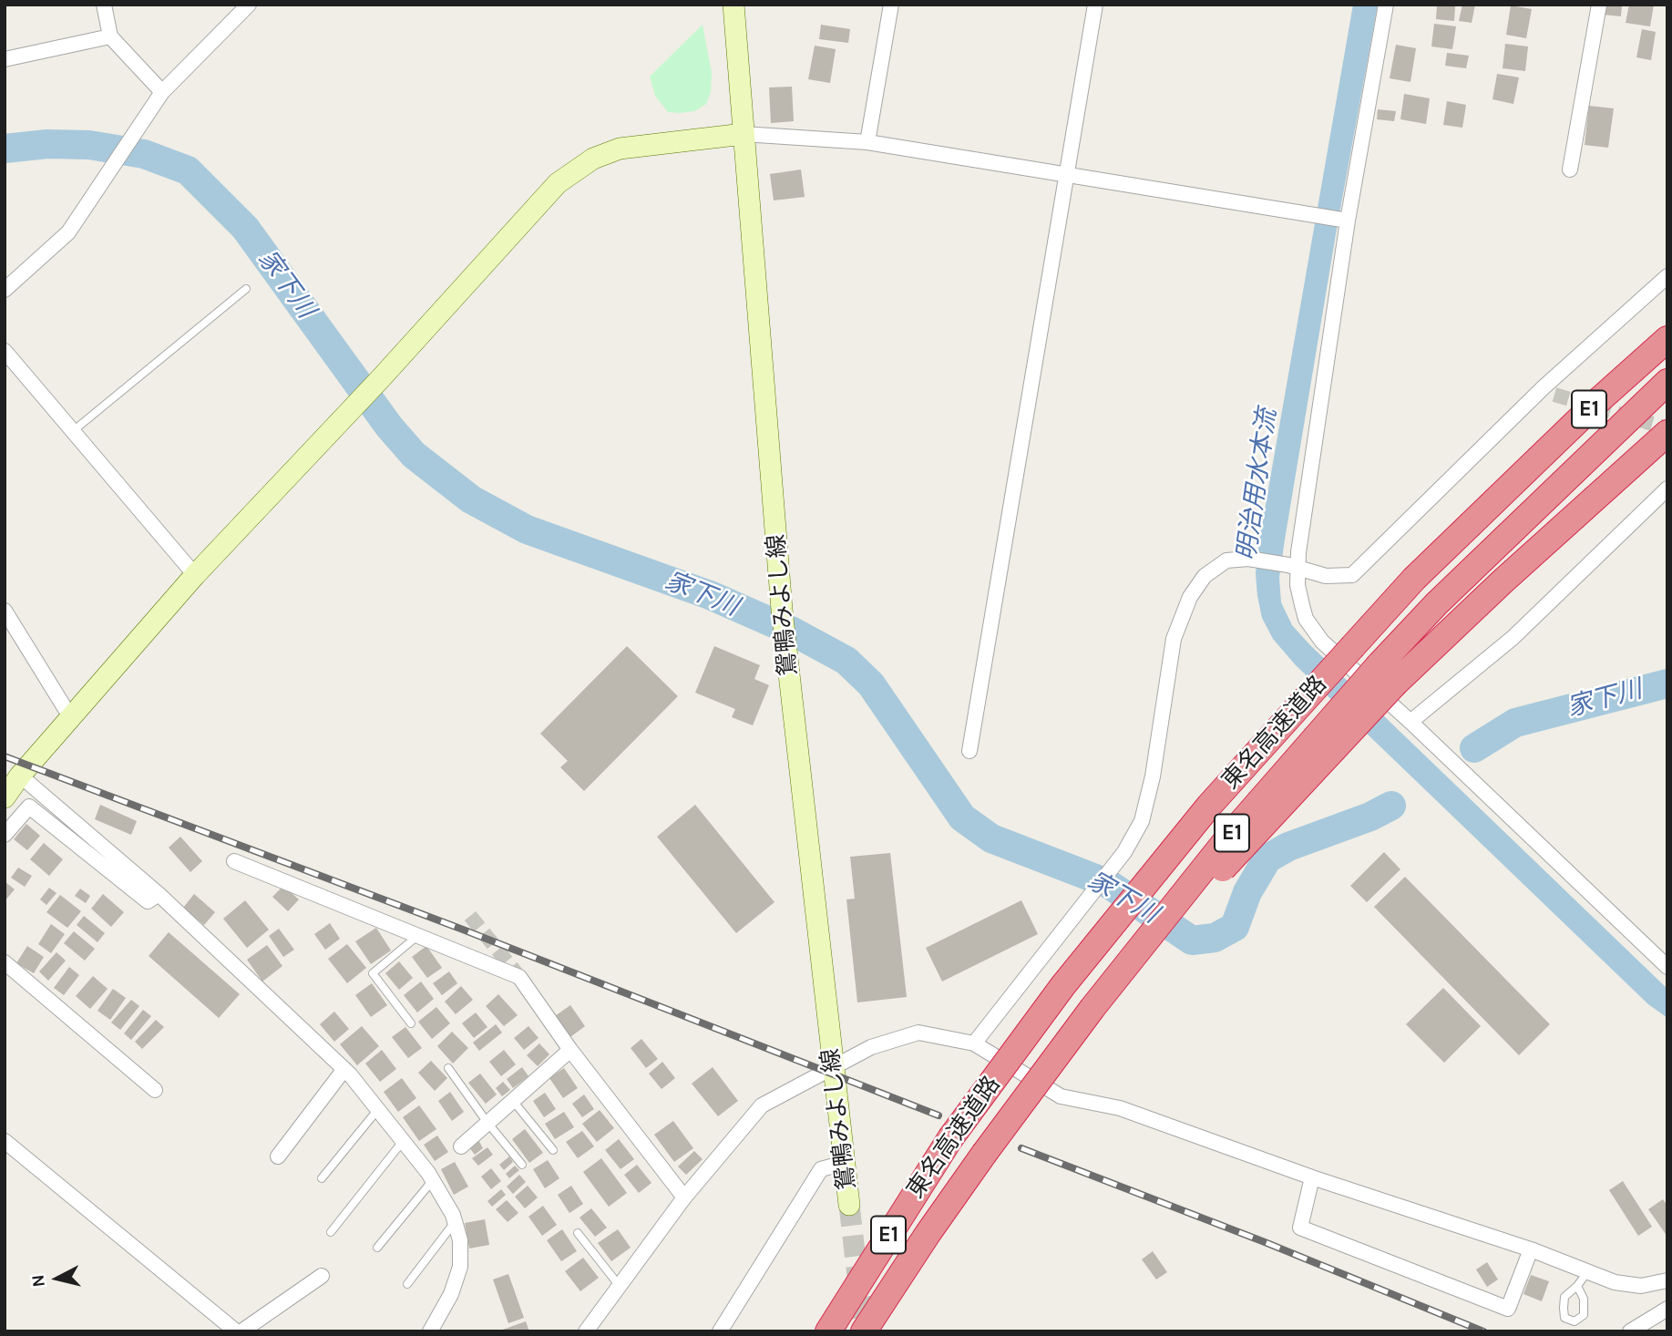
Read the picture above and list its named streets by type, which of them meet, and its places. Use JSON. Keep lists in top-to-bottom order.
{
  "streets": {
    "highway": ["E1", "東名高速道路"],
    "main road": ["鴛鴨みよし線"]
  },
  "water": ["家下川", "明治用水本流"],
  "north": "left"
}
